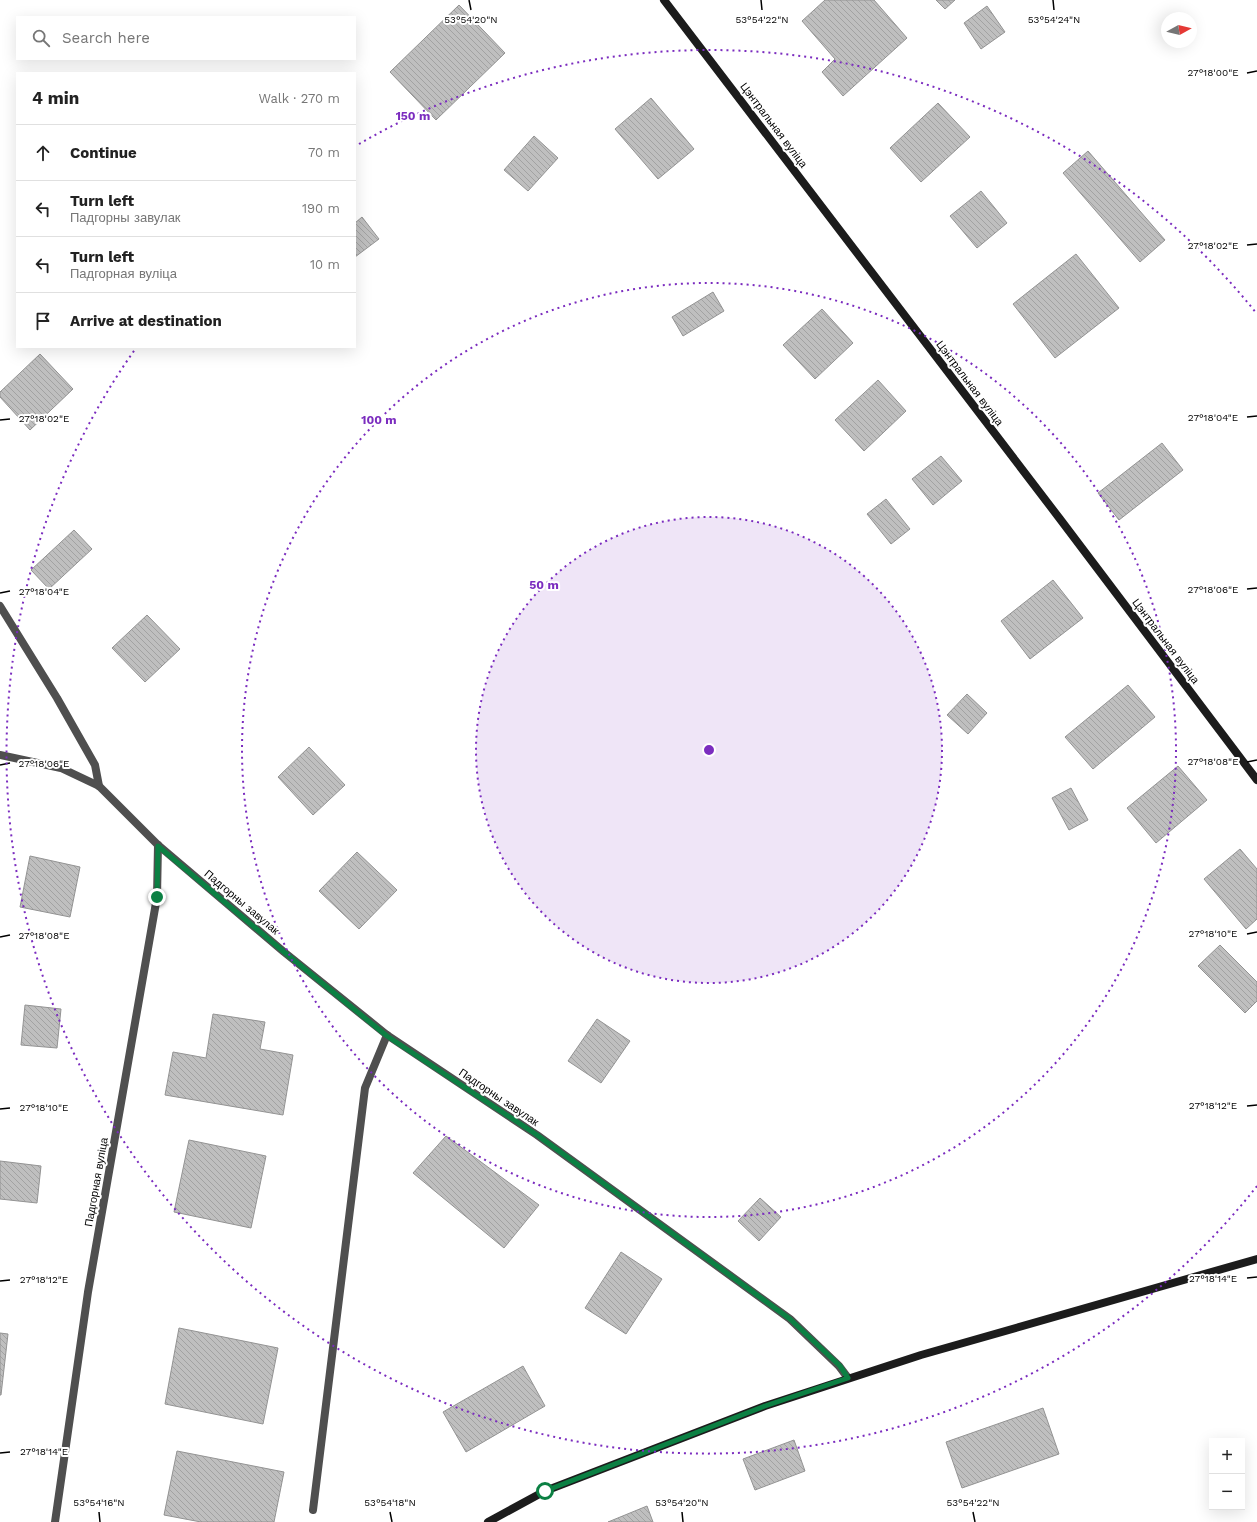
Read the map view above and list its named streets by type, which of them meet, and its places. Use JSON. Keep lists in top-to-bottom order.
{
  "streets": {
    "street": ["Цэнтральная вуліца", "Падгорны завулак", "Падгорная вуліца"]
  },
  "crossings": [
    ["Падгорны завулак", "Падгорная вуліца"]
  ],
  "north": "right",
  "page": {
    "search": "Search here",
    "heading": ["4 min", "Walk · 270 m"],
    "list": [
      ["Continue", "70 m"],
      ["Turn left", "Падгорны завулак", "190 m"],
      ["Turn left", "Падгорная вуліца", "10 m"],
      "Arrive at destination"
    ],
    "map_buttons": ["+", "−"]
  },
  "coordinates": [
    "53°54'20\"N",
    "53°54'22\"N",
    "53°54'24\"N",
    "27°18'00\"E",
    "27°18'02\"E",
    "27°18'04\"E",
    "27°18'06\"E",
    "27°18'08\"E",
    "27°18'10\"E",
    "27°18'12\"E",
    "27°18'14\"E",
    "53°54'16\"N",
    "53°54'18\"N"
  ],
  "rings": ["150 m", "100 m", "50 m"]
}
